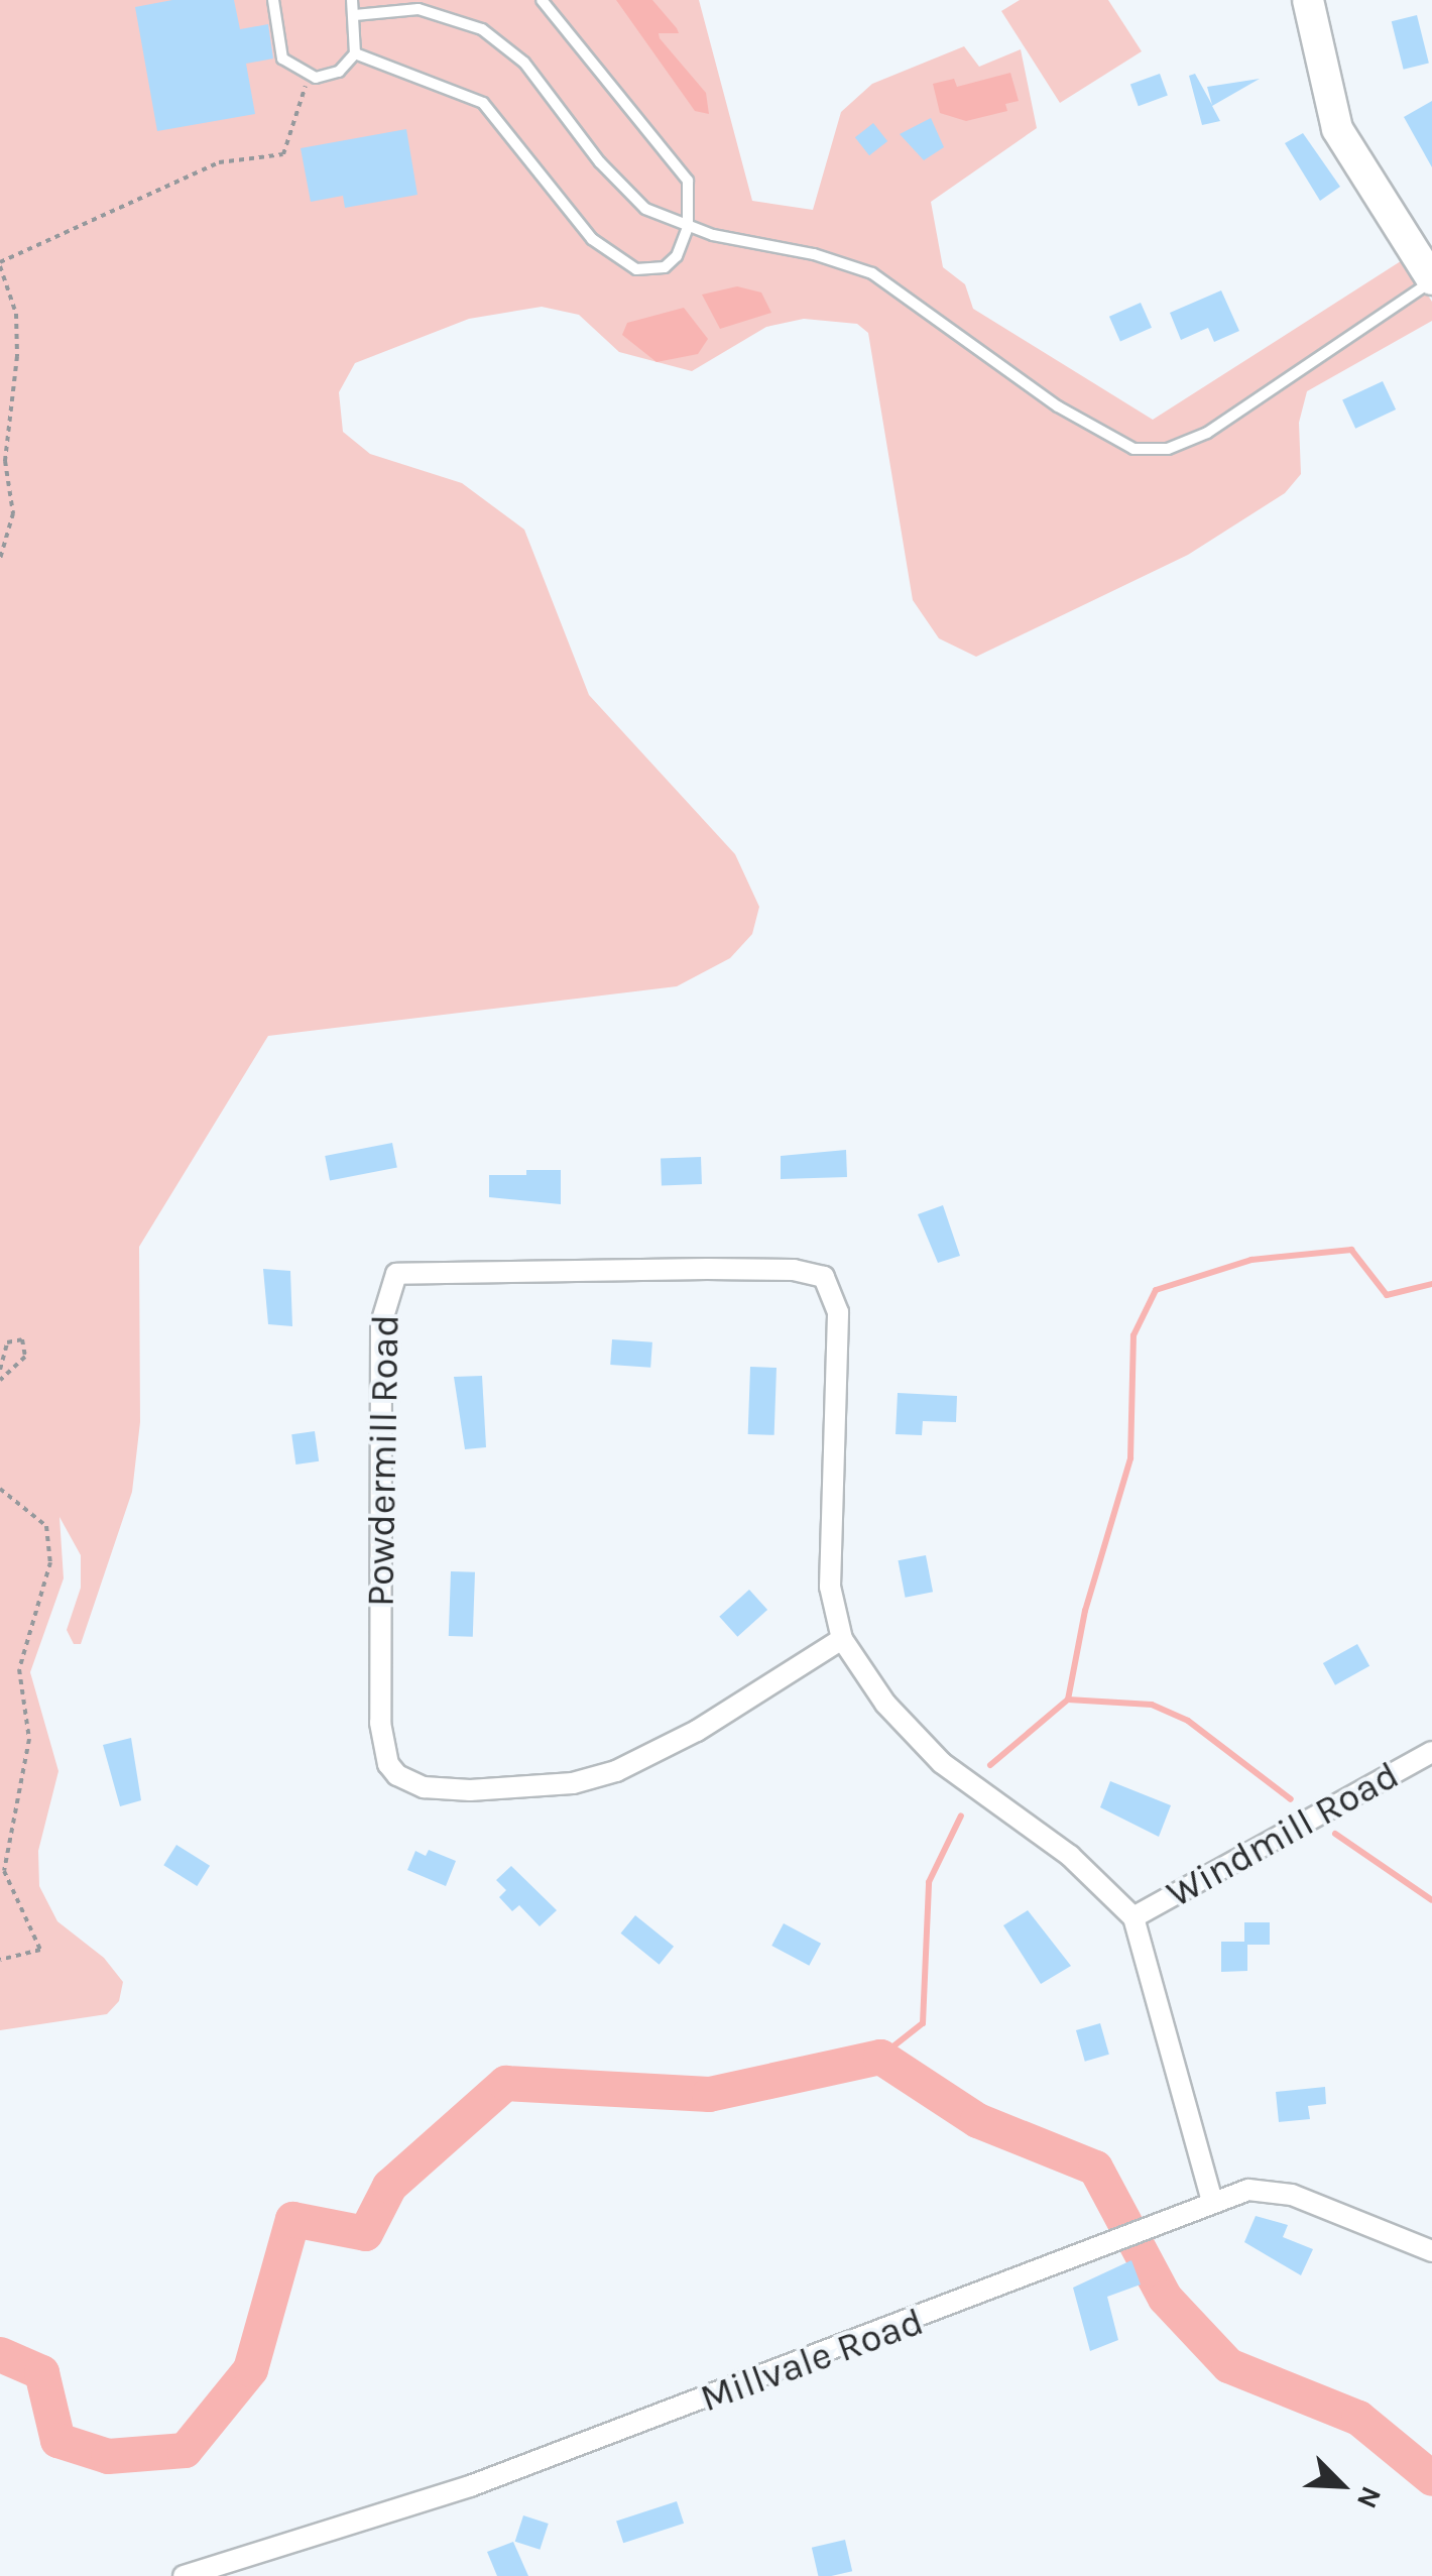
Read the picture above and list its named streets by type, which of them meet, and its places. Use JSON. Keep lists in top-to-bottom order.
{
  "streets": {
    "street": ["Powdermill Road", "Windmill Road", "Millvale Road"]
  },
  "crossings": [
    ["Powdermill Road", "Windmill Road"]
  ],
  "north": "bottom right"
}
